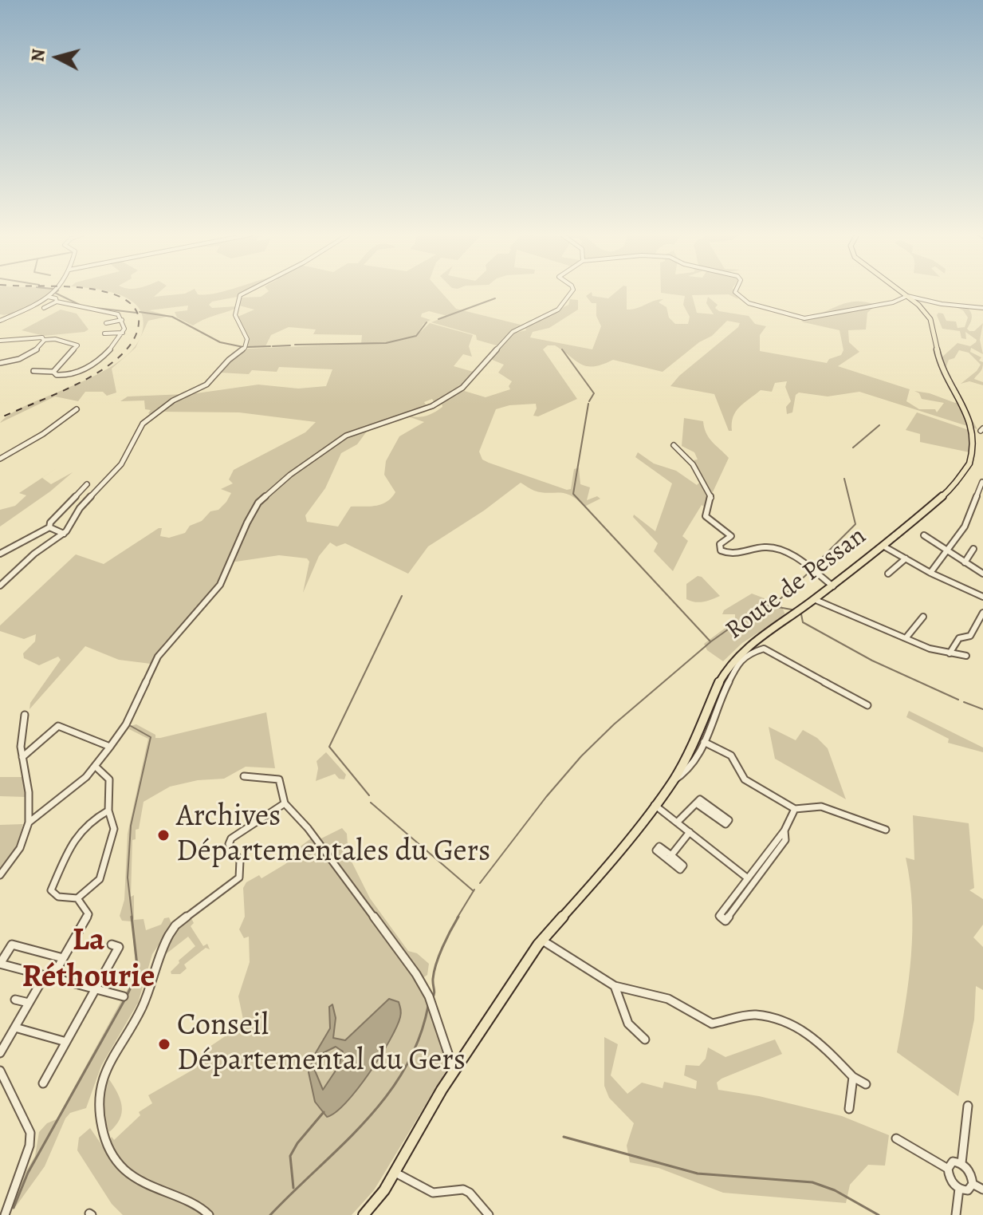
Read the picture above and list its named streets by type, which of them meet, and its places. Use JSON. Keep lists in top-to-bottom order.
{
  "streets": {
    "main road": ["Route de Pessan"]
  },
  "districts": ["La Réthourie"],
  "places": ["Archives Départementales du Gers", "Conseil Départemental du Gers"],
  "north": "left"
}
